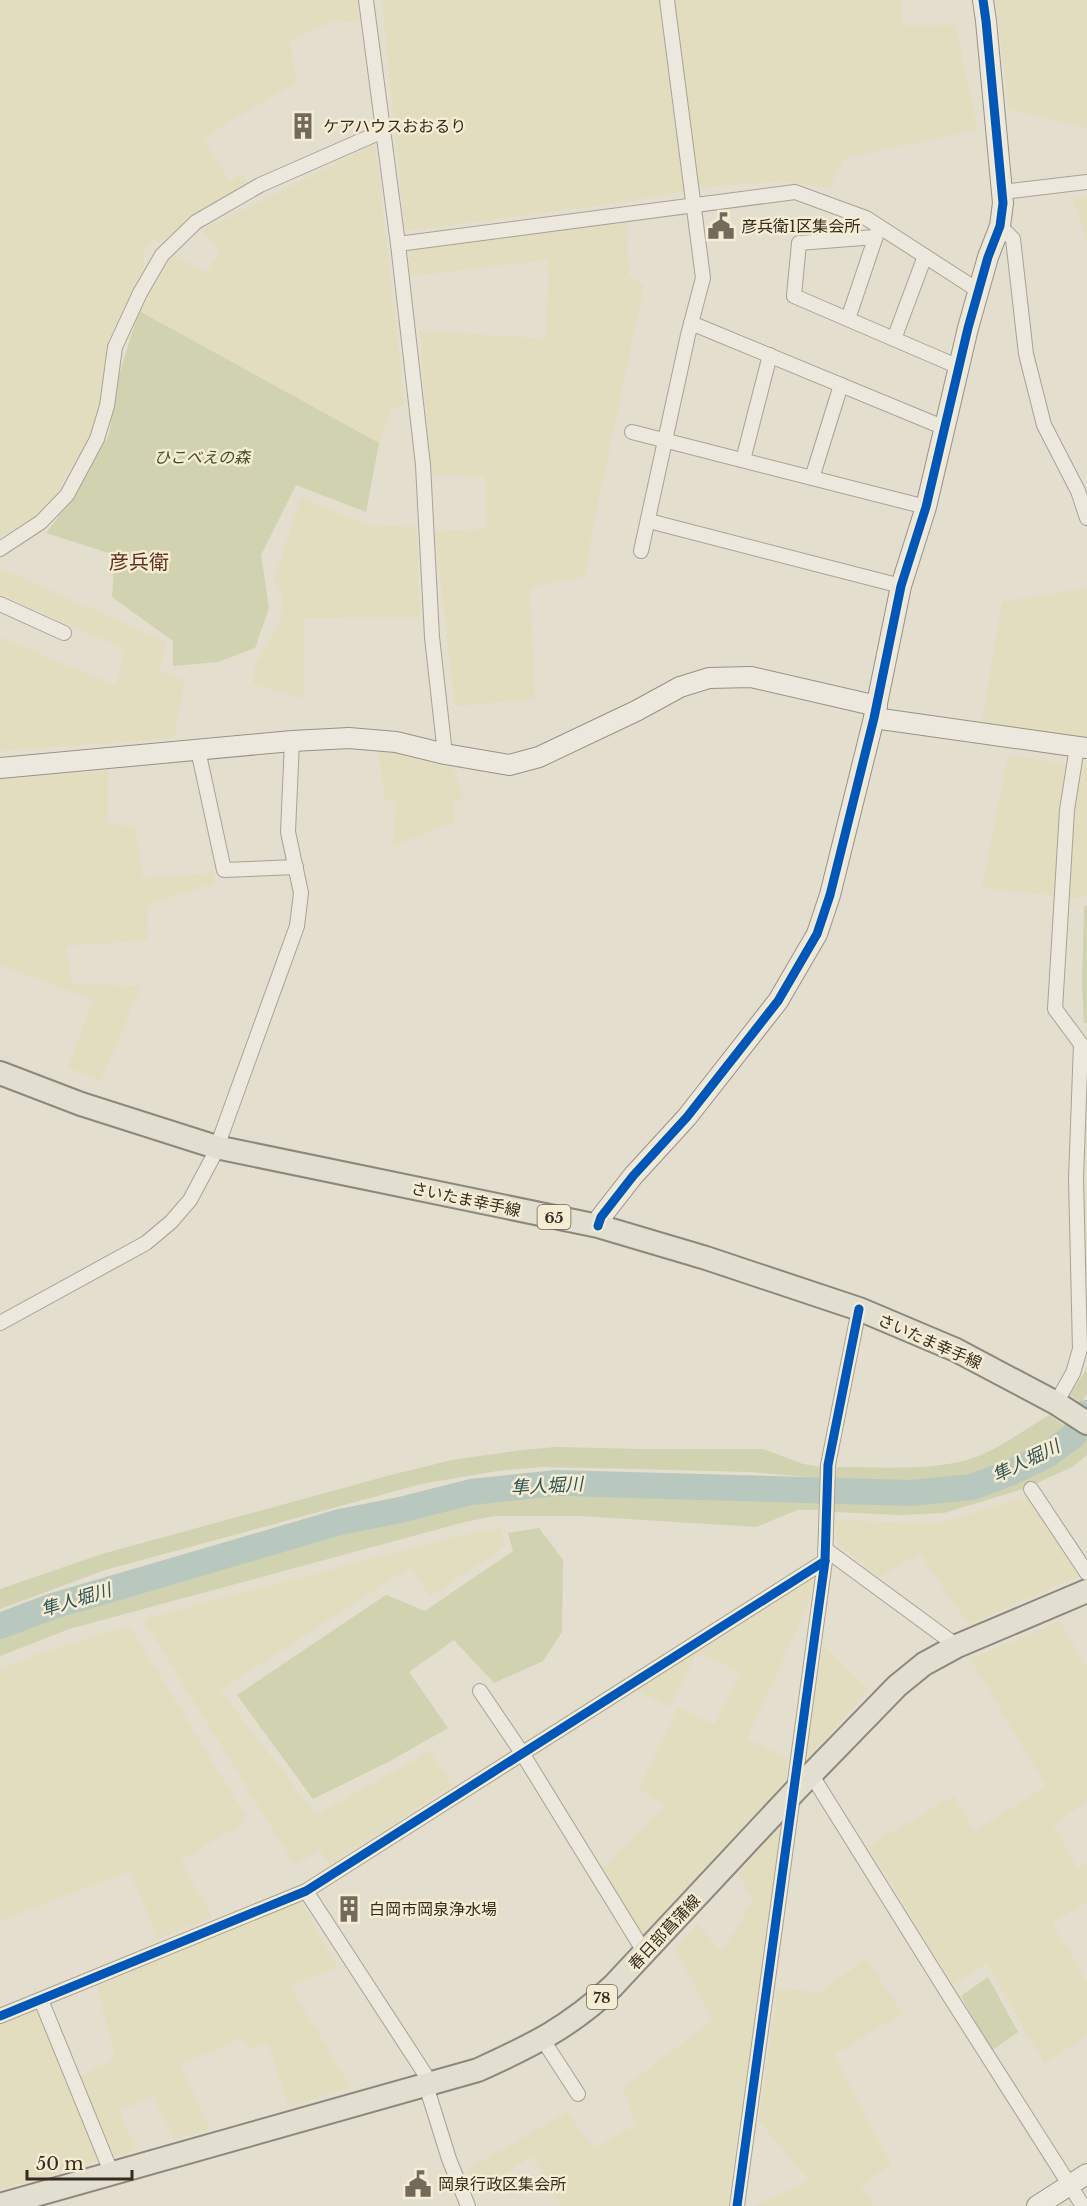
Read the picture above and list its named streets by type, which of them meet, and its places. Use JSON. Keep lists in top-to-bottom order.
{
  "streets": {
    "main road": [
      "さいたま幸手線",
      "65",
      "春日部菖蒲線",
      "78"
    ]
  },
  "districts": ["彦兵衛"],
  "water": ["隼人堀川"],
  "parks": ["ひこべえの森"],
  "places": {
    "building": ["ケアハウスおおるり", "白岡市岡泉浄水場"],
    "public building": ["彦兵衛1区集会所", "岡泉行政区集会所"]
  },
  "scale_bar": "50 m"
}
